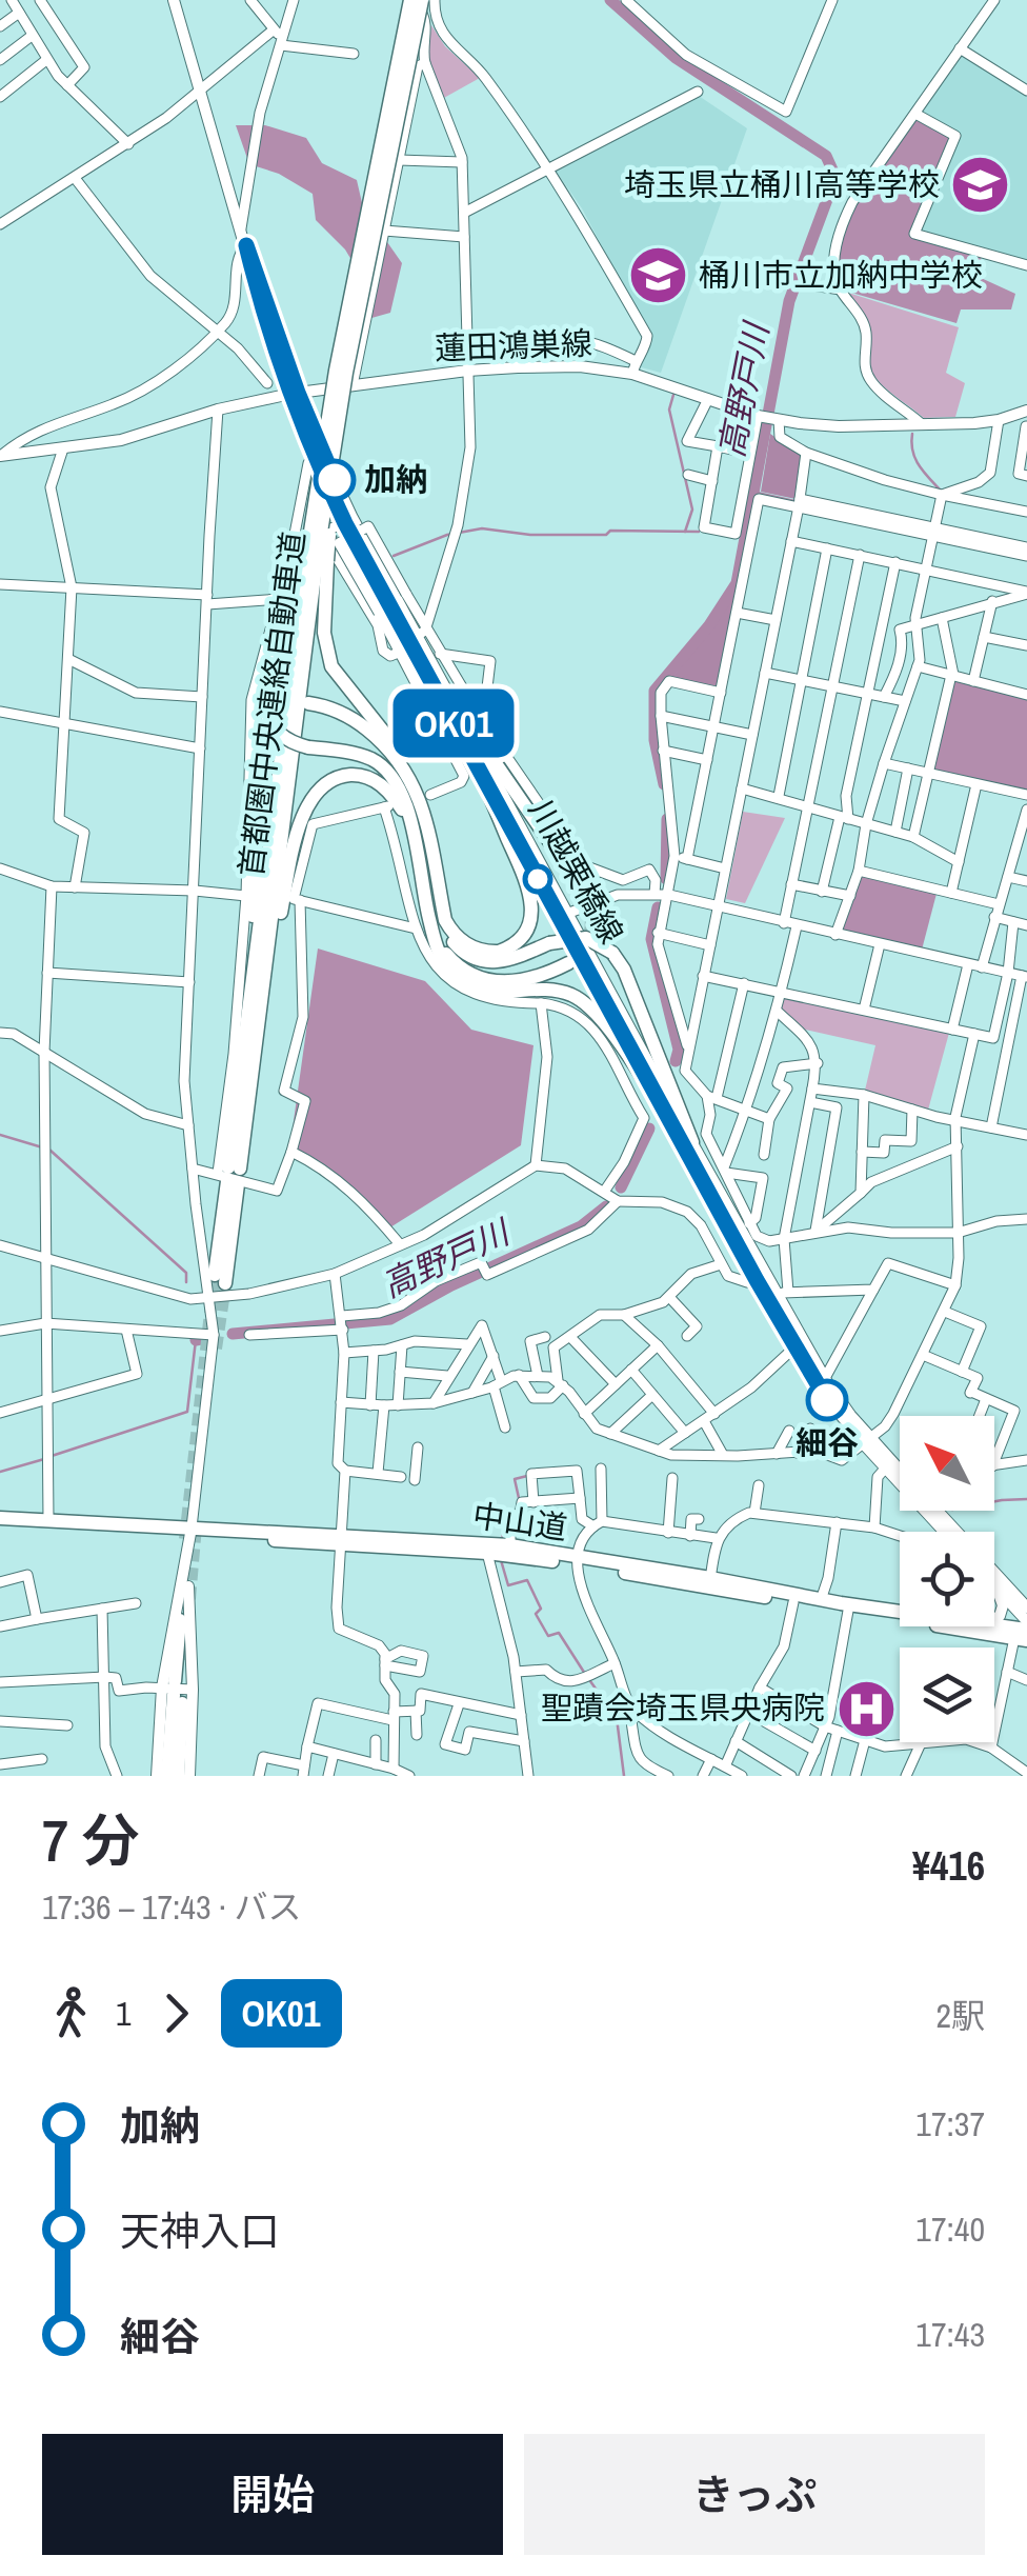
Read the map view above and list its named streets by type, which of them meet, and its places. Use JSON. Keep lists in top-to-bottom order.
{
  "streets": {
    "highway": ["首都圏中央連絡自動車道", "中山道"],
    "main road": ["蓮田鴻巣線", "川越栗橋線"]
  },
  "crossings": [
    ["蓮田鴻巣線", "川越栗橋線"]
  ],
  "water": ["高野戸川"],
  "places": {
    "school or university": ["埼玉県立桶川高等学校", "桶川市立加納中学校"],
    "other": ["加納", "細谷"],
    "hospital": ["聖蹟会埼玉県央病院"]
  },
  "lines": ["bus line OK01"],
  "north": "top left",
  "page": {
    "on_map": "OK01",
    "heading": ["7 分", "17:36 – 17:43 · バス", "¥416"],
    "legs": ["1", "OK01", "2駅"],
    "list": [
      {
        "name": "加納",
        "value": "17:37"
      },
      {
        "name": "天神入口",
        "value": "17:40"
      },
      {
        "name": "細谷",
        "value": "17:43"
      }
    ],
    "buttons": ["開始", "きっぷ"]
  }
}
